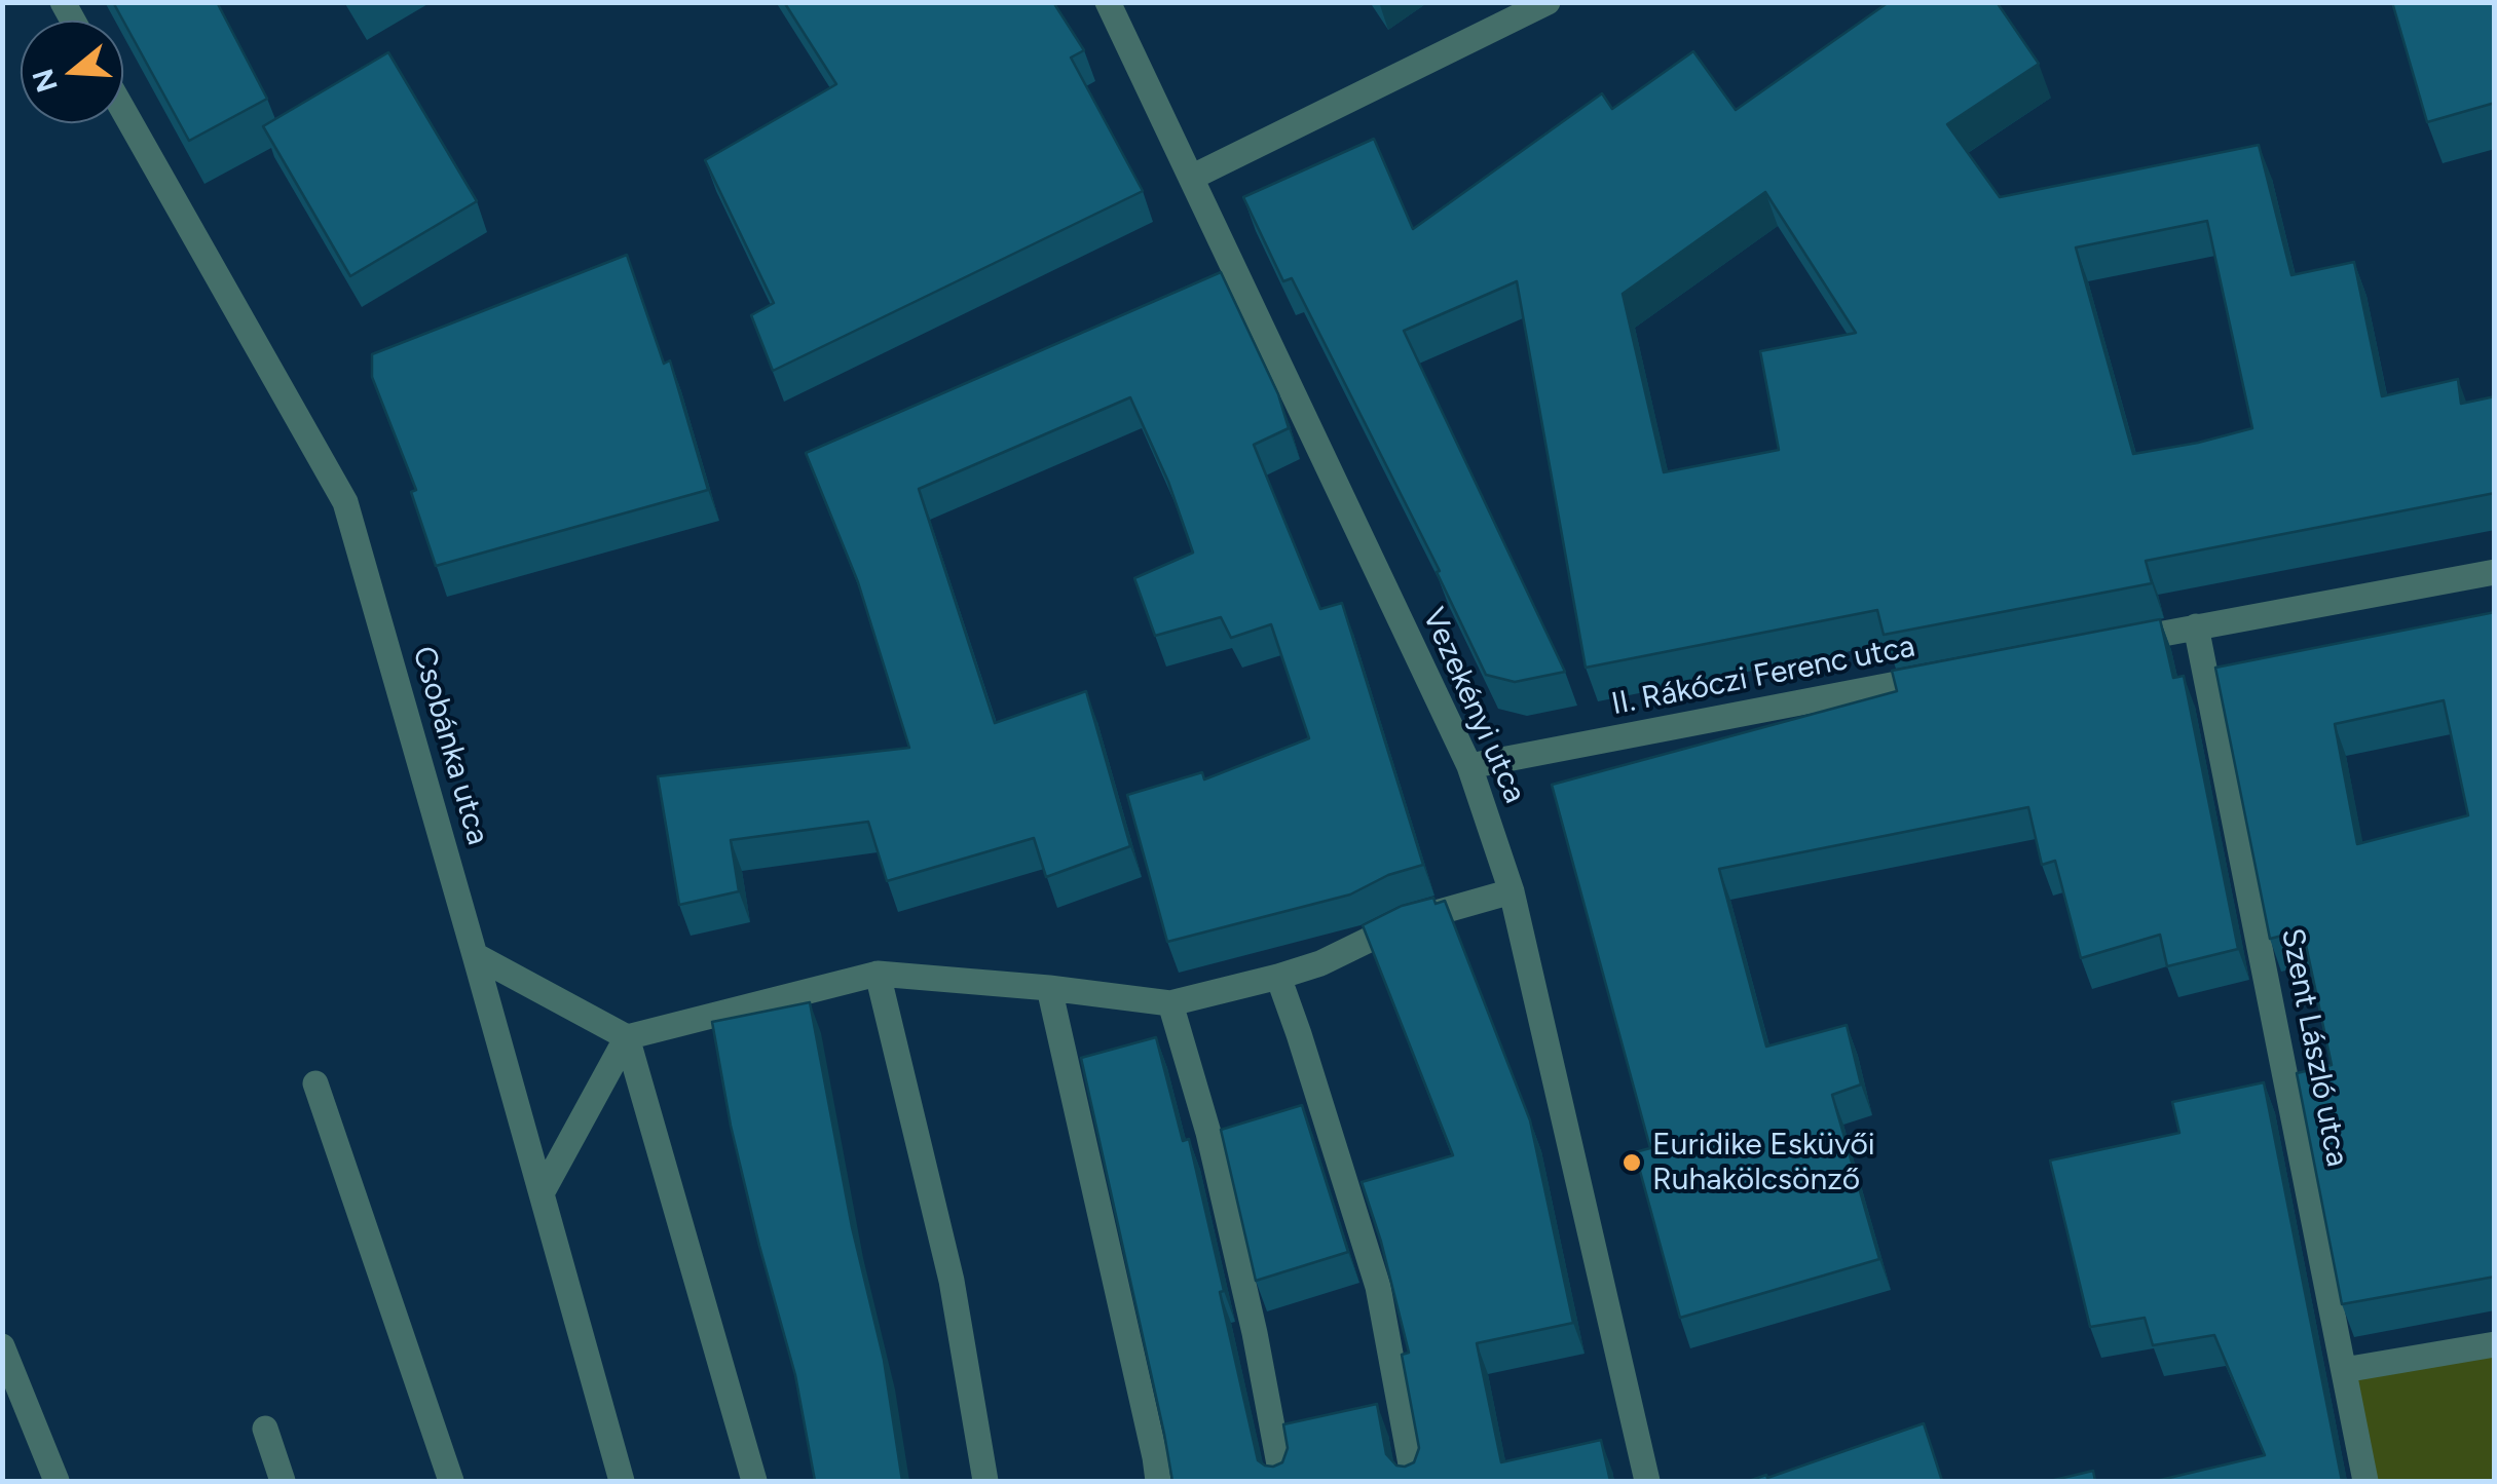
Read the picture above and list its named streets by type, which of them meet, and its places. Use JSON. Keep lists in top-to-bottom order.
{
  "streets": {
    "street": [
      "II. Rákóczi Ferenc utca",
      "Vezekényi utca",
      "Csobánka utca",
      "Szent László utca"
    ]
  },
  "crossings": [
    ["II. Rákóczi Ferenc utca", "Vezekényi utca"]
  ],
  "places": ["Euridike Esküvői Ruhakölcsönző"],
  "north": "left"
}
